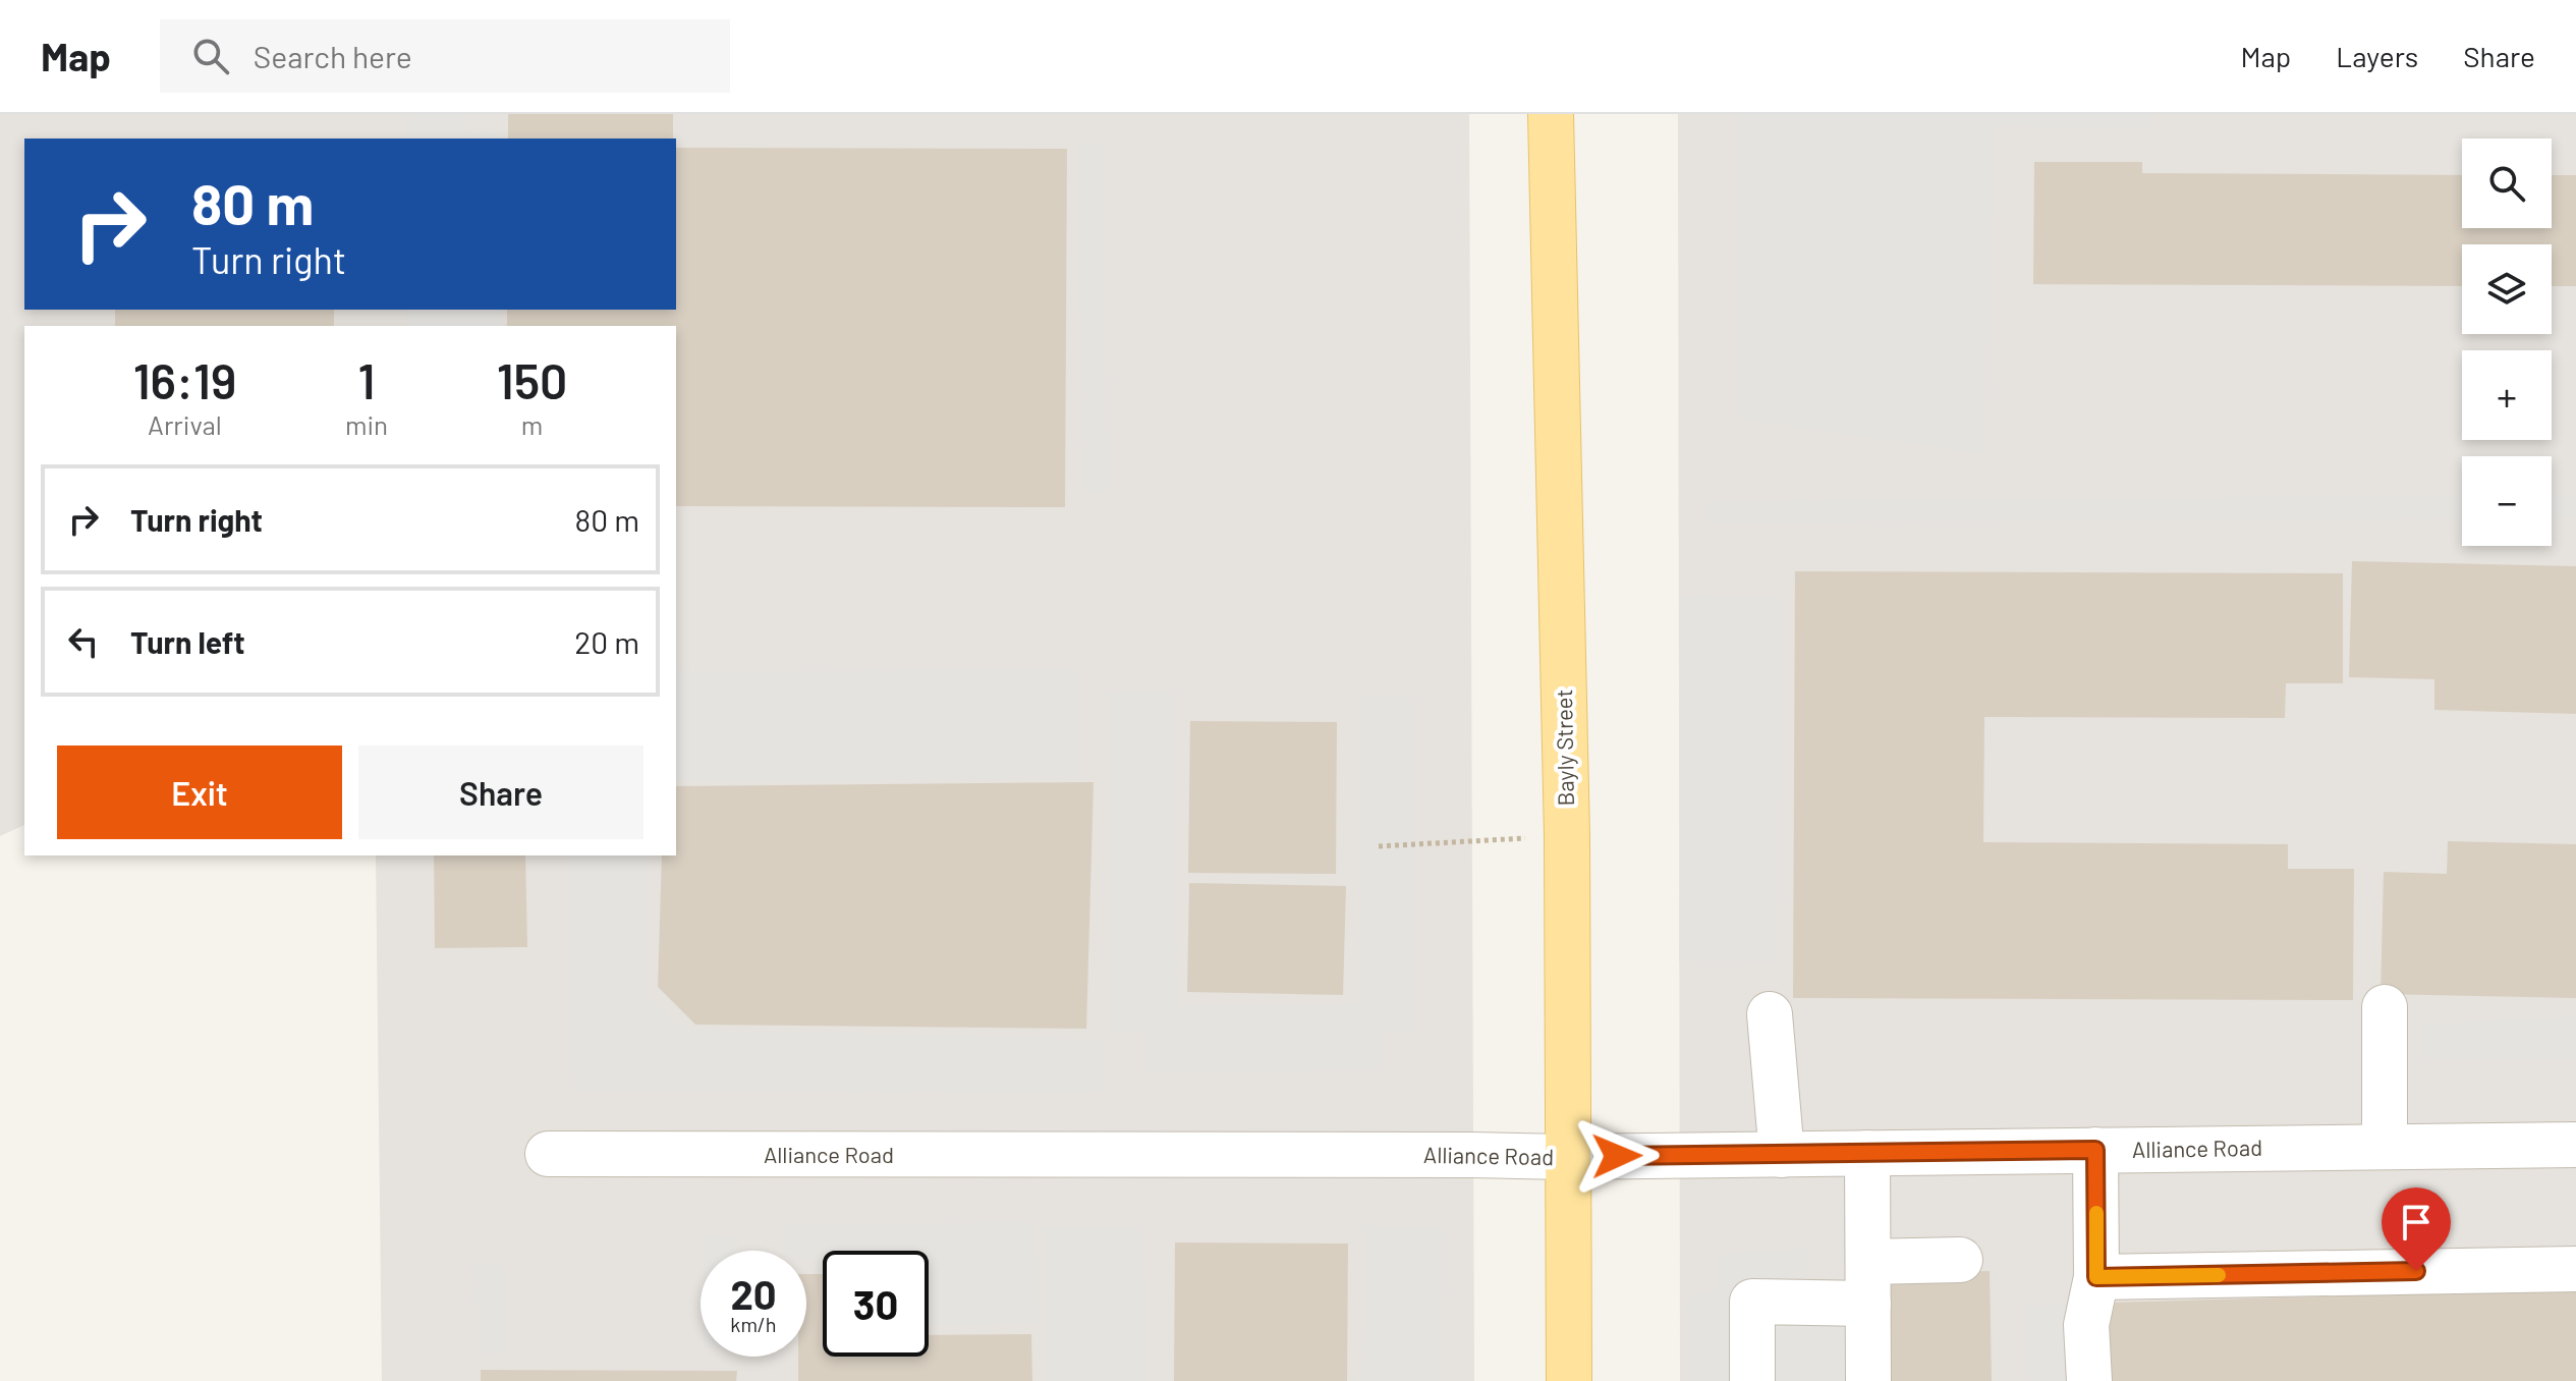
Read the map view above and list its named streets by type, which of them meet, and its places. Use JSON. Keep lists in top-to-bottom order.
{
  "streets": {
    "main road": ["Bayly Street"],
    "street": ["Alliance Road"]
  },
  "crossings": [
    ["Bayly Street", "Alliance Road"]
  ],
  "page": {
    "header": "Map",
    "search": "Search here",
    "nav": ["Map", "Layers", "Share"],
    "map_buttons": ["+", "−"],
    "turn": ["80 m", "Turn right"],
    "eta": [
      "16:19",
      "Arrival",
      "1",
      "min",
      "150",
      "m"
    ],
    "list": [
      {
        "name": "Turn right",
        "value": "80 m"
      },
      {
        "name": "Turn left",
        "value": "20 m"
      }
    ],
    "buttons": ["Exit", "Share"],
    "speed": "20 km/h",
    "limit": "30"
  }
}
